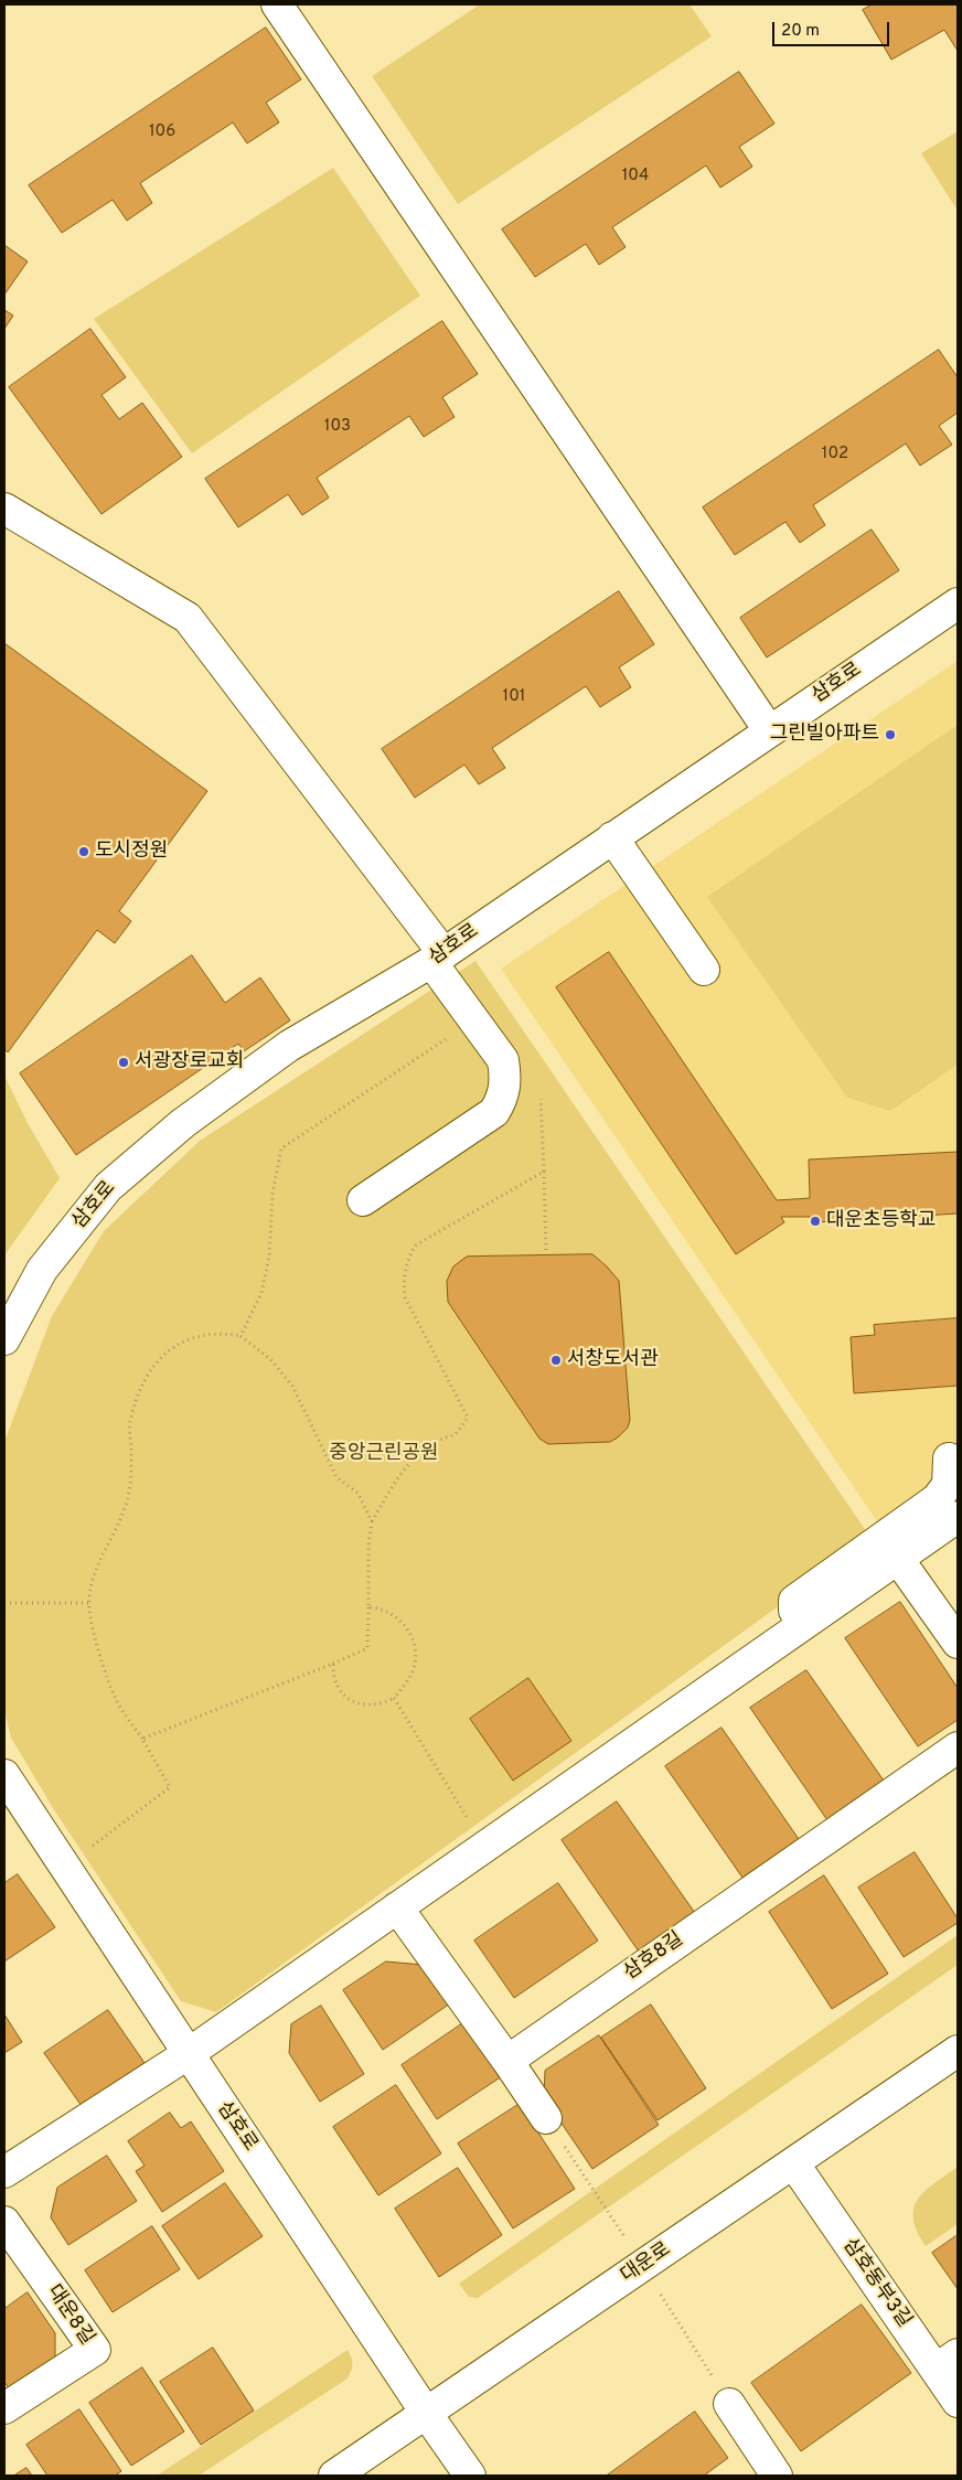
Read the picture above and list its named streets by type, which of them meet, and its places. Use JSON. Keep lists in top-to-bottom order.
{
  "streets": {
    "street": [
      "삼호로",
      "삼호8길",
      "대운로",
      "삼호동부3길",
      "대운8길"
    ]
  },
  "crossings": [
    ["삼호로", "대운로"],
    ["대운로", "삼호동부3길"]
  ],
  "parks": ["중앙근린공원"],
  "places": [
    "그린빌아파트",
    "도시정원",
    "서광장로교회",
    "대운초등학교",
    "서창도서관"
  ],
  "house_numbers": [
    "106",
    "104",
    "103",
    "102",
    "101"
  ],
  "scale_bar": "20 m"
}
